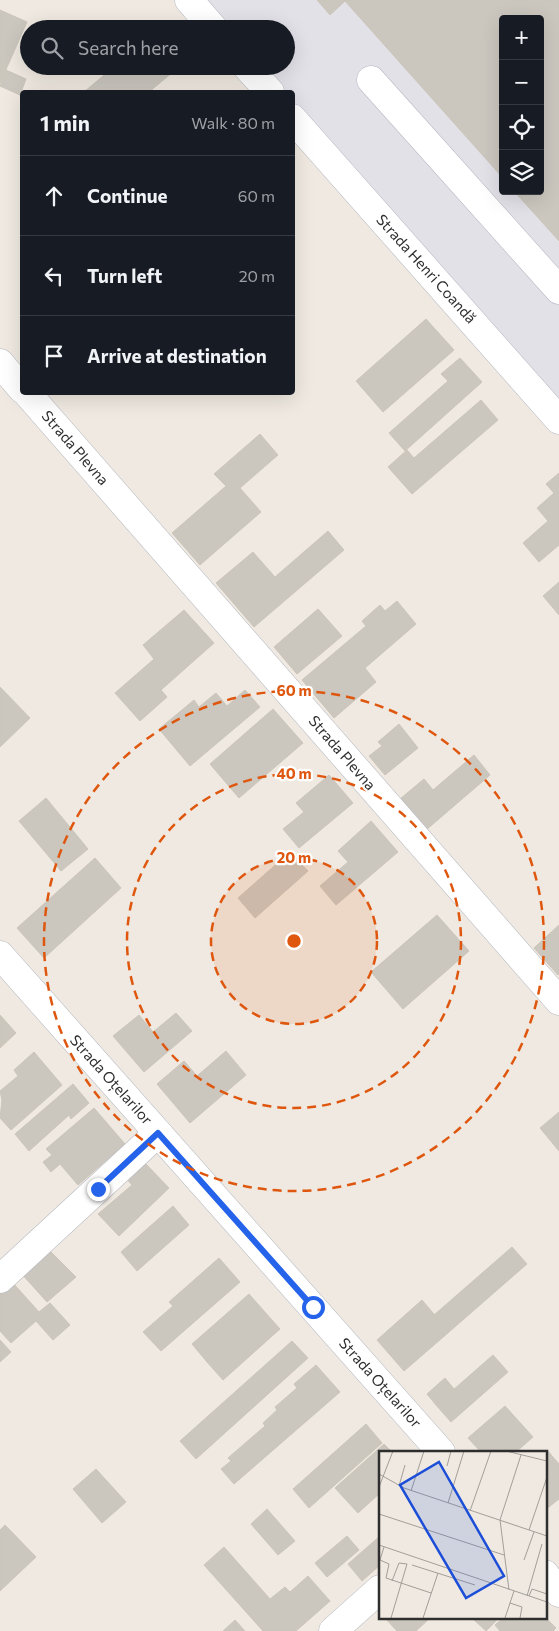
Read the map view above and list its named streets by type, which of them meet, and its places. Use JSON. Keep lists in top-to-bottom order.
{
  "streets": {
    "street": ["Strada Henri Coandă", "Strada Plevna", "Strada Oțelarilor"]
  },
  "page": {
    "map_buttons": ["+", "−"],
    "search": "Search here",
    "heading": ["1 min", "Walk · 80 m"],
    "list": [
      ["Continue", "60 m"],
      ["Turn left", "20 m"],
      "Arrive at destination"
    ]
  },
  "rings": ["60 m", "40 m", "20 m"]
}
